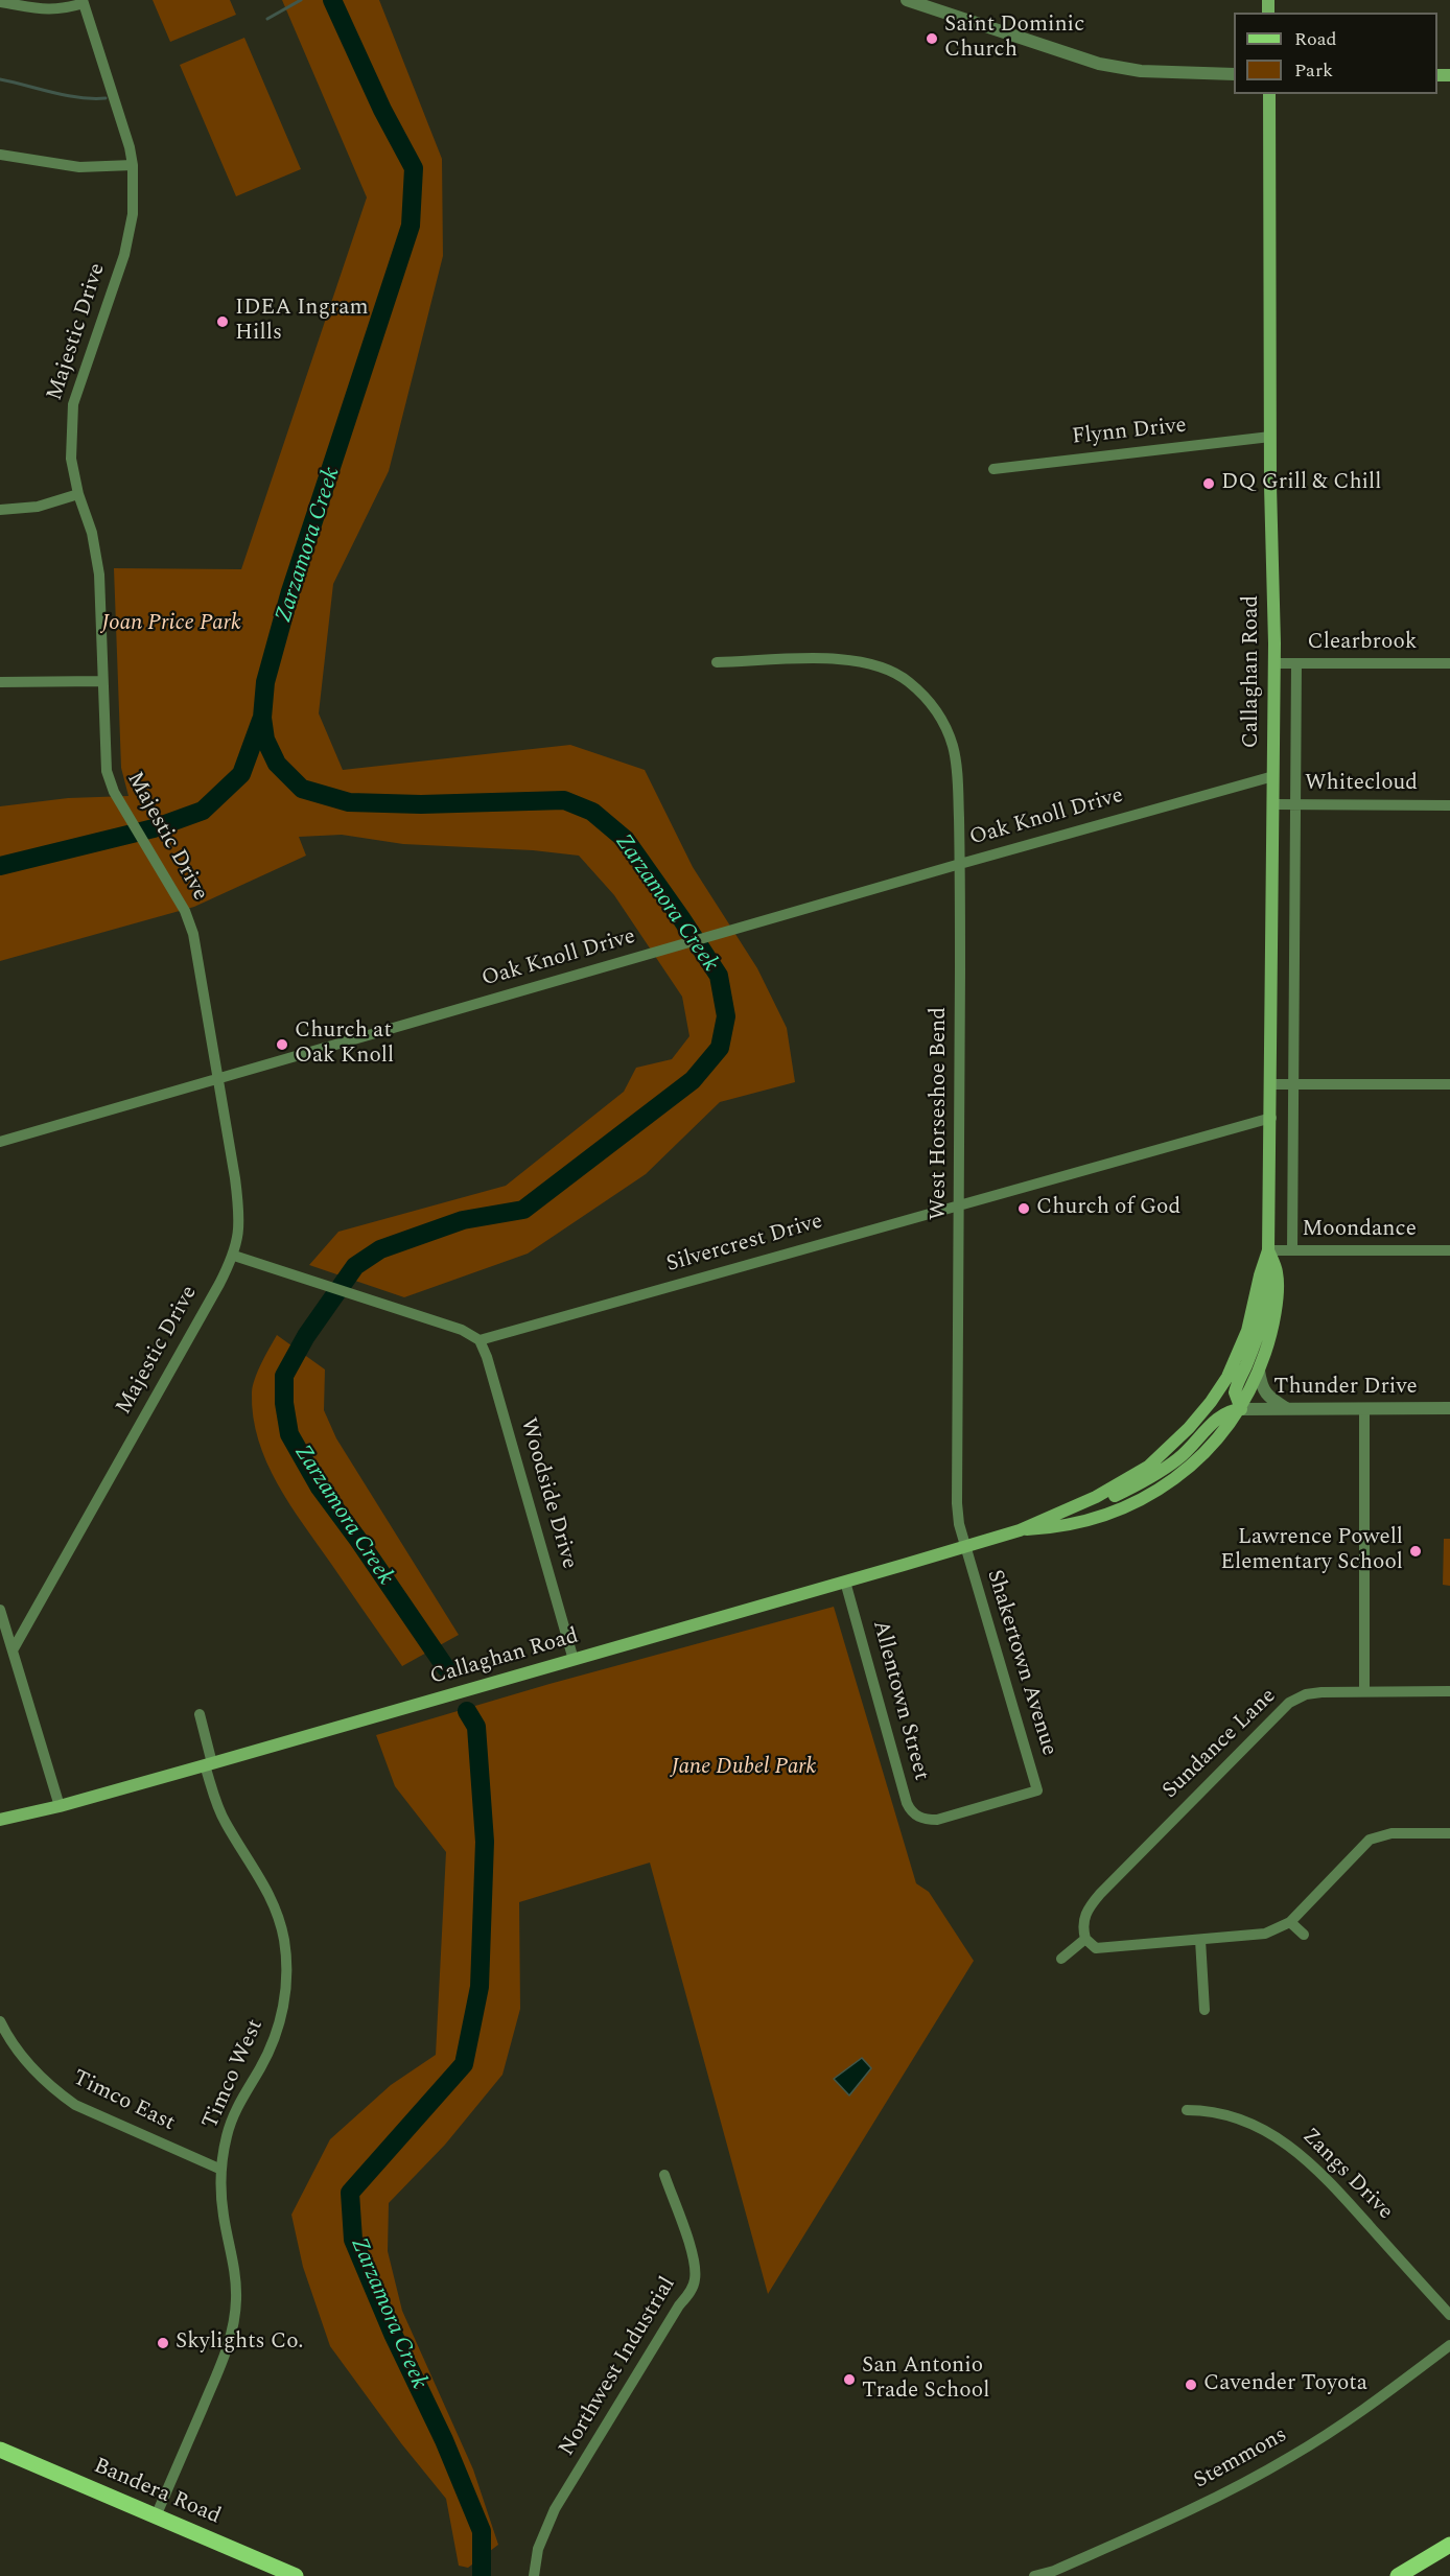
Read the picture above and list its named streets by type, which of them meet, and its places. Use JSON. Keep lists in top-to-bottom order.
{
  "streets": {
    "main road": ["Callaghan Road", "Bandera Road"],
    "street": [
      "Majestic Drive",
      "Flynn Drive",
      "Clearbrook",
      "Whitecloud",
      "Oak Knoll Drive",
      "West Horseshoe Bend",
      "Moondance",
      "Silvercrest Drive",
      "Thunder Drive",
      "Woodside Drive",
      "Shakertown Avenue",
      "Allentown Street",
      "Sundance Lane",
      "Timco West",
      "Timco East",
      "Zangs Drive",
      "Northwest Industrial",
      "Stemmons"
    ]
  },
  "crossings": [
    ["Majestic Drive", "Oak Knoll Drive"],
    ["Flynn Drive", "Callaghan Road"],
    ["Clearbrook", "Callaghan Road"],
    ["Callaghan Road", "Whitecloud"],
    ["Callaghan Road", "Oak Knoll Drive"],
    ["Callaghan Road", "West Horseshoe Bend"],
    ["Callaghan Road", "Moondance"],
    ["Callaghan Road", "Silvercrest Drive"],
    ["Callaghan Road", "Thunder Drive"],
    ["Callaghan Road", "Woodside Drive"],
    ["Callaghan Road", "Shakertown Avenue"],
    ["Callaghan Road", "Allentown Street"],
    ["Callaghan Road", "Timco West"],
    ["Oak Knoll Drive", "West Horseshoe Bend"],
    ["West Horseshoe Bend", "Silvercrest Drive"],
    ["West Horseshoe Bend", "Shakertown Avenue"],
    ["Silvercrest Drive", "Woodside Drive"],
    ["Shakertown Avenue", "Allentown Street"],
    ["Timco West", "Timco East"],
    ["Timco West", "Bandera Road"]
  ],
  "water": ["Zarzamora Creek"],
  "parks": ["Joan Price Park", "Jane Dubel Park"],
  "places": [
    "Saint Dominic Church",
    "IDEA Ingram Hills",
    "DQ Grill & Chill",
    "Church at Oak Knoll",
    "Church of God",
    "Lawrence Powell Elementary School",
    "Skylights Co.",
    "San Antonio Trade School",
    "Cavender Toyota"
  ],
  "legend": ["Road", "Park"]
}
